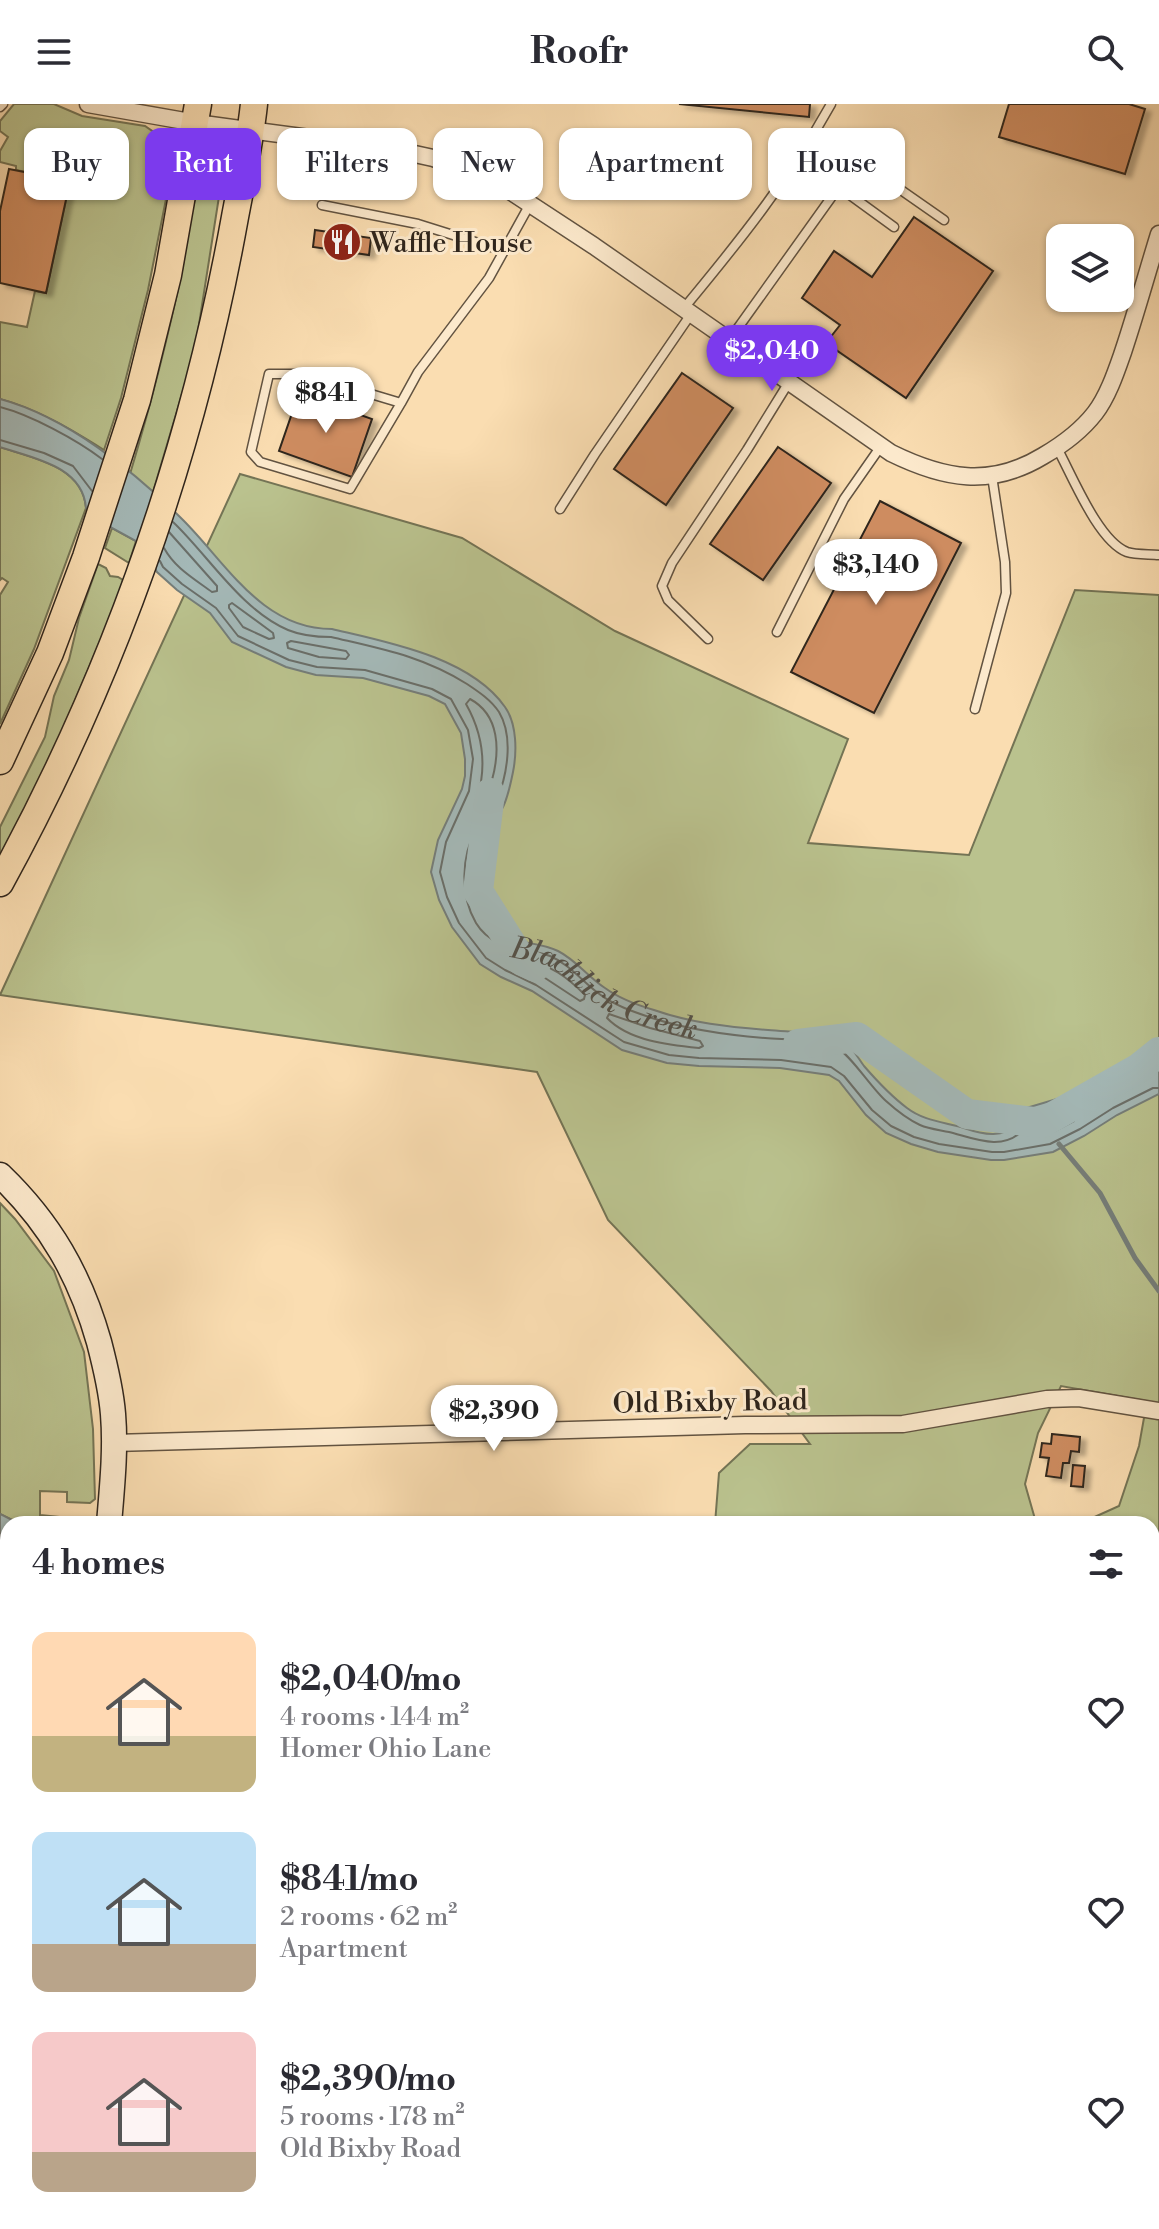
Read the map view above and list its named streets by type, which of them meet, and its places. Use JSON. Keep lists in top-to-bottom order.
{
  "streets": {
    "street": ["Old Bixby Road"]
  },
  "water": ["Blacklick Creek"],
  "places": {
    "restaurant": ["Waffle House"]
  },
  "page": {
    "header": "Roofr",
    "chip": [
      "Buy",
      "Rent",
      "Filters",
      "New",
      "Apartment",
      "House"
    ],
    "price": [
      "$2,040",
      "$841",
      "$3,140",
      "$2,390"
    ],
    "heading": "4 homes",
    "list": [
      {
        "name": "$2,040/mo",
        "note": "4 rooms · 144 m² · Homer Ohio Lane"
      },
      {
        "name": "$841/mo",
        "note": "2 rooms · 62 m² · Apartment"
      },
      {
        "name": "$2,390/mo",
        "note": "5 rooms · 178 m² · Old Bixby Road"
      }
    ]
  }
}
